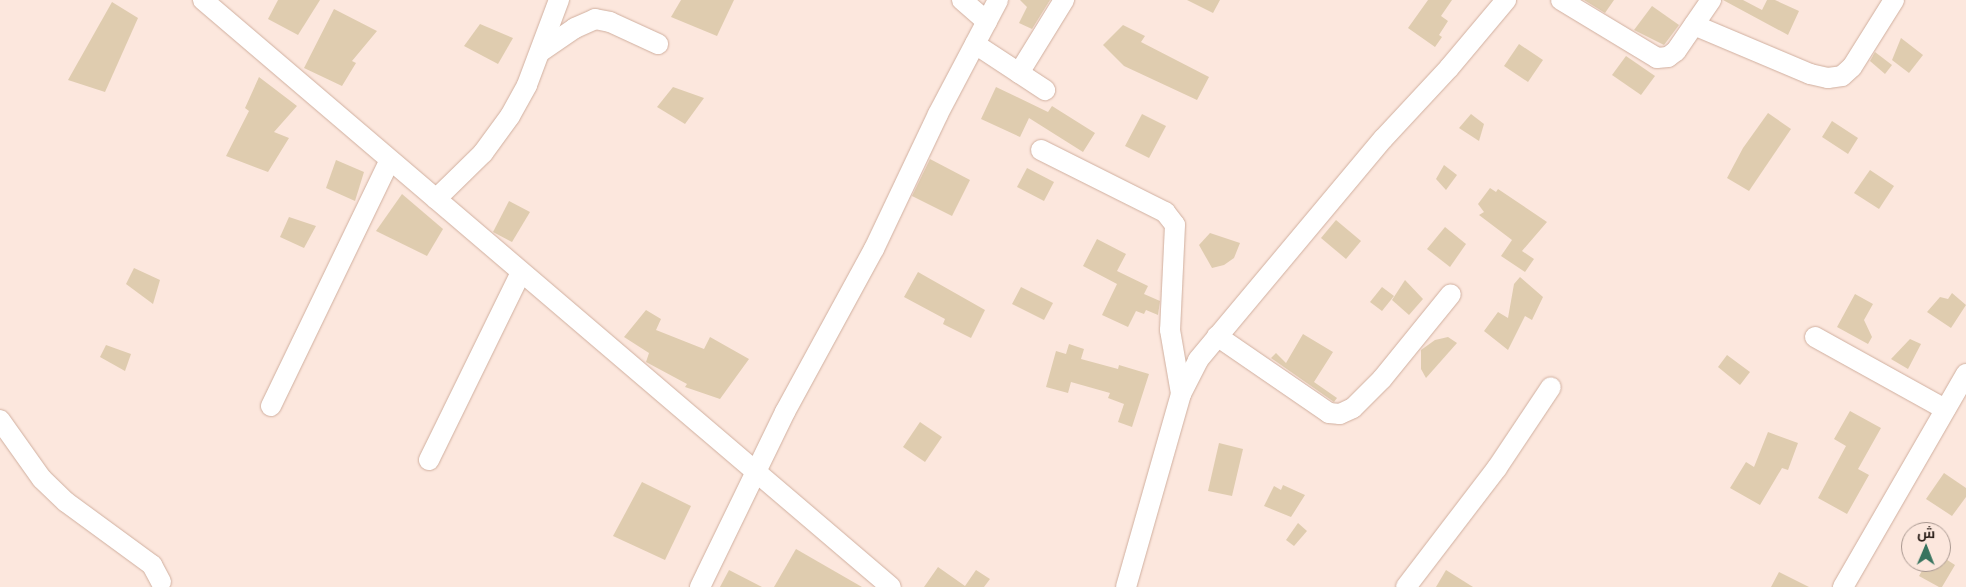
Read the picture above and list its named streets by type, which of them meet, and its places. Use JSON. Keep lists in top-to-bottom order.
{
  "north": "top"
}
